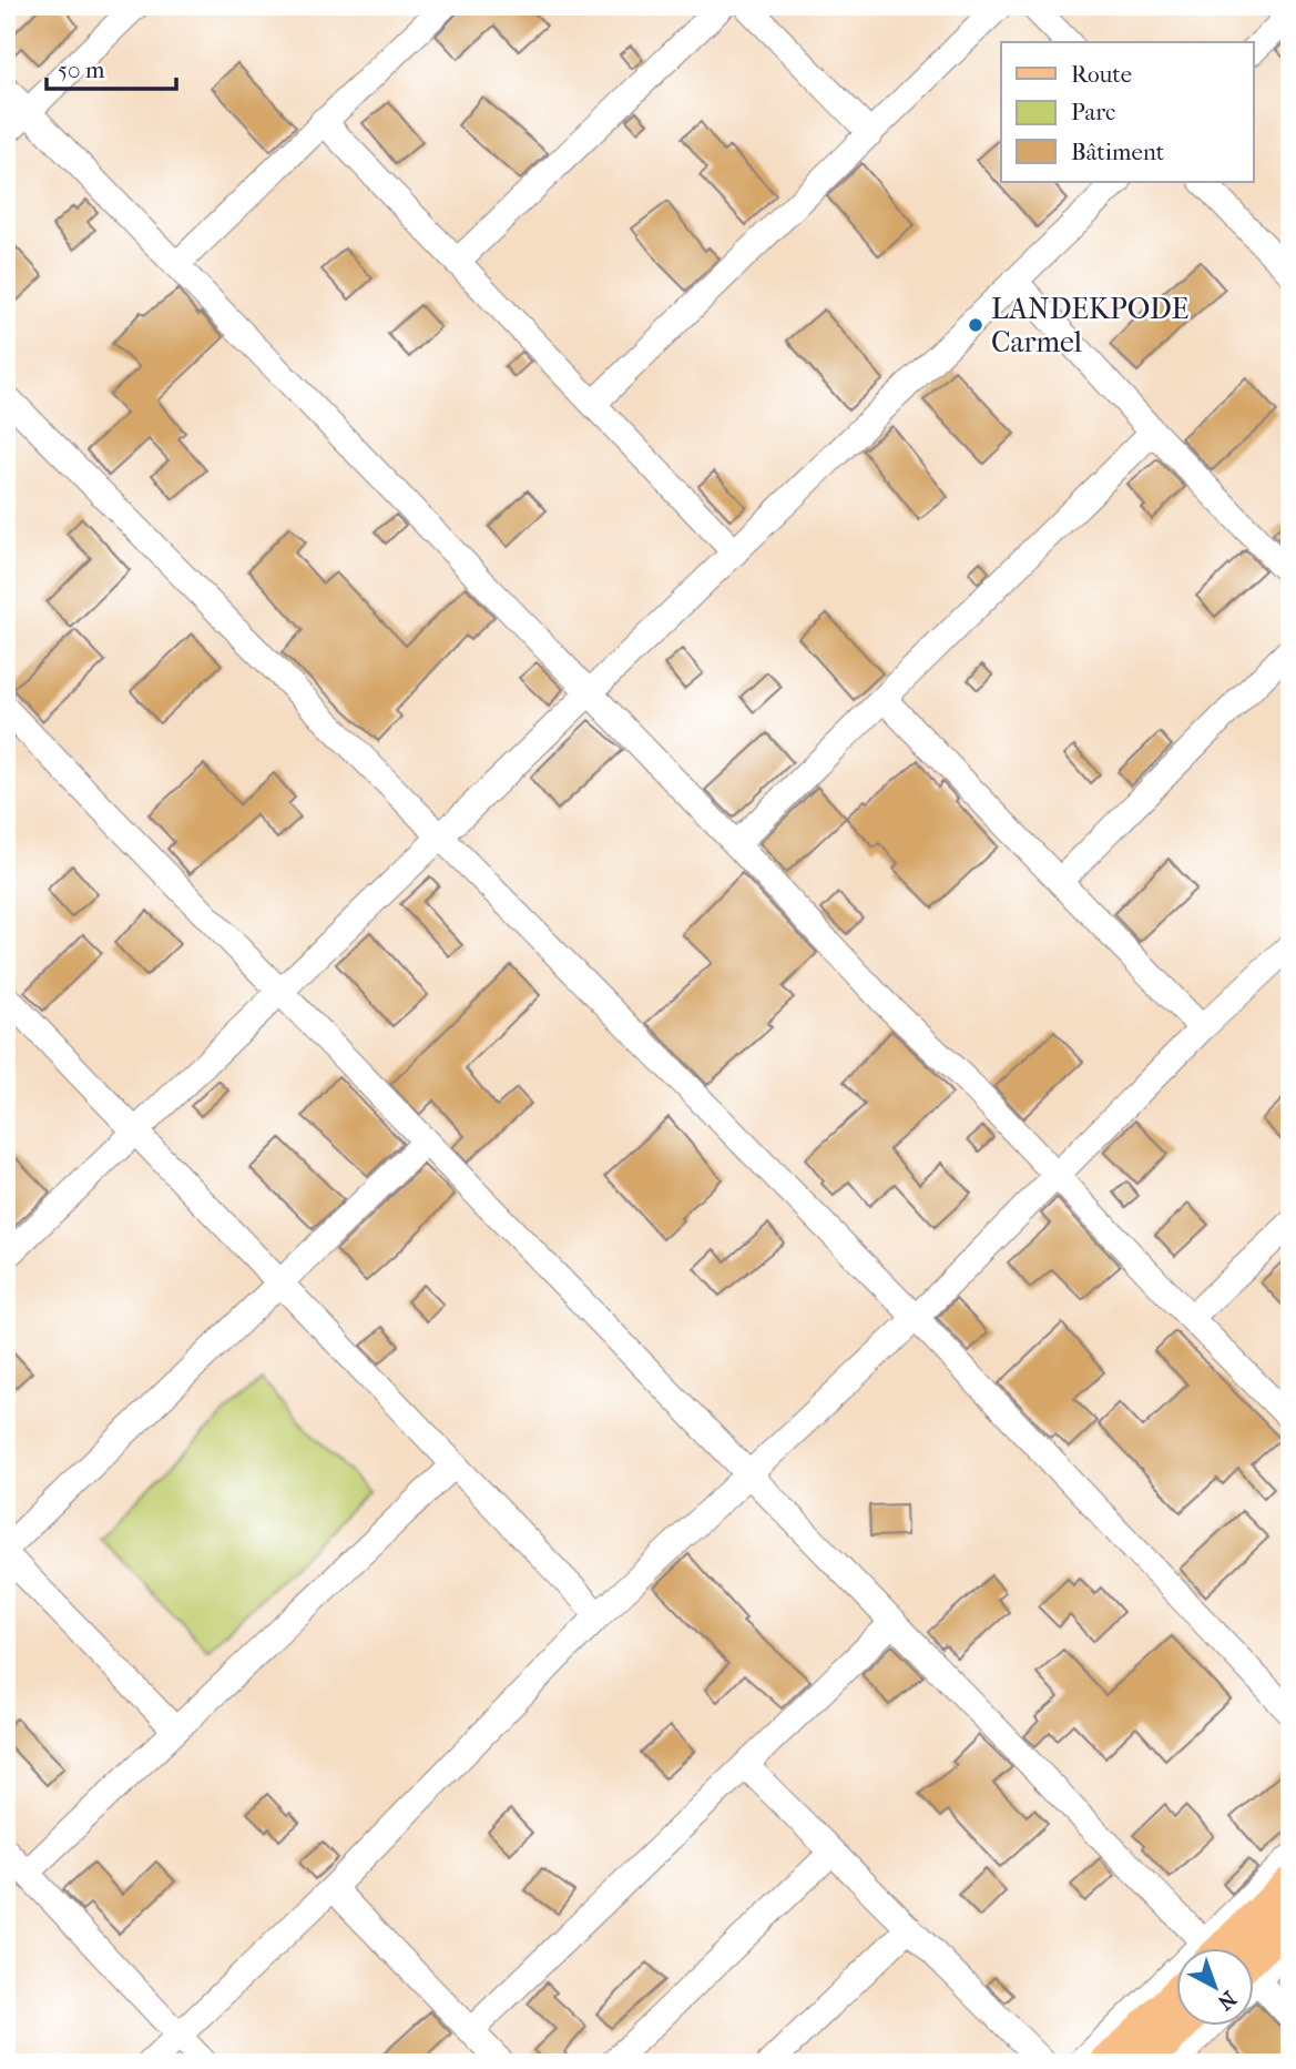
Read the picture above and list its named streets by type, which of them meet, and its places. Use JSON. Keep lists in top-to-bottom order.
{
  "places": ["LANDEKPODE Carmel"],
  "legend": ["Route", "Parc", "Bâtiment"],
  "scale_bar": "50 m",
  "north": "bottom right"
}
